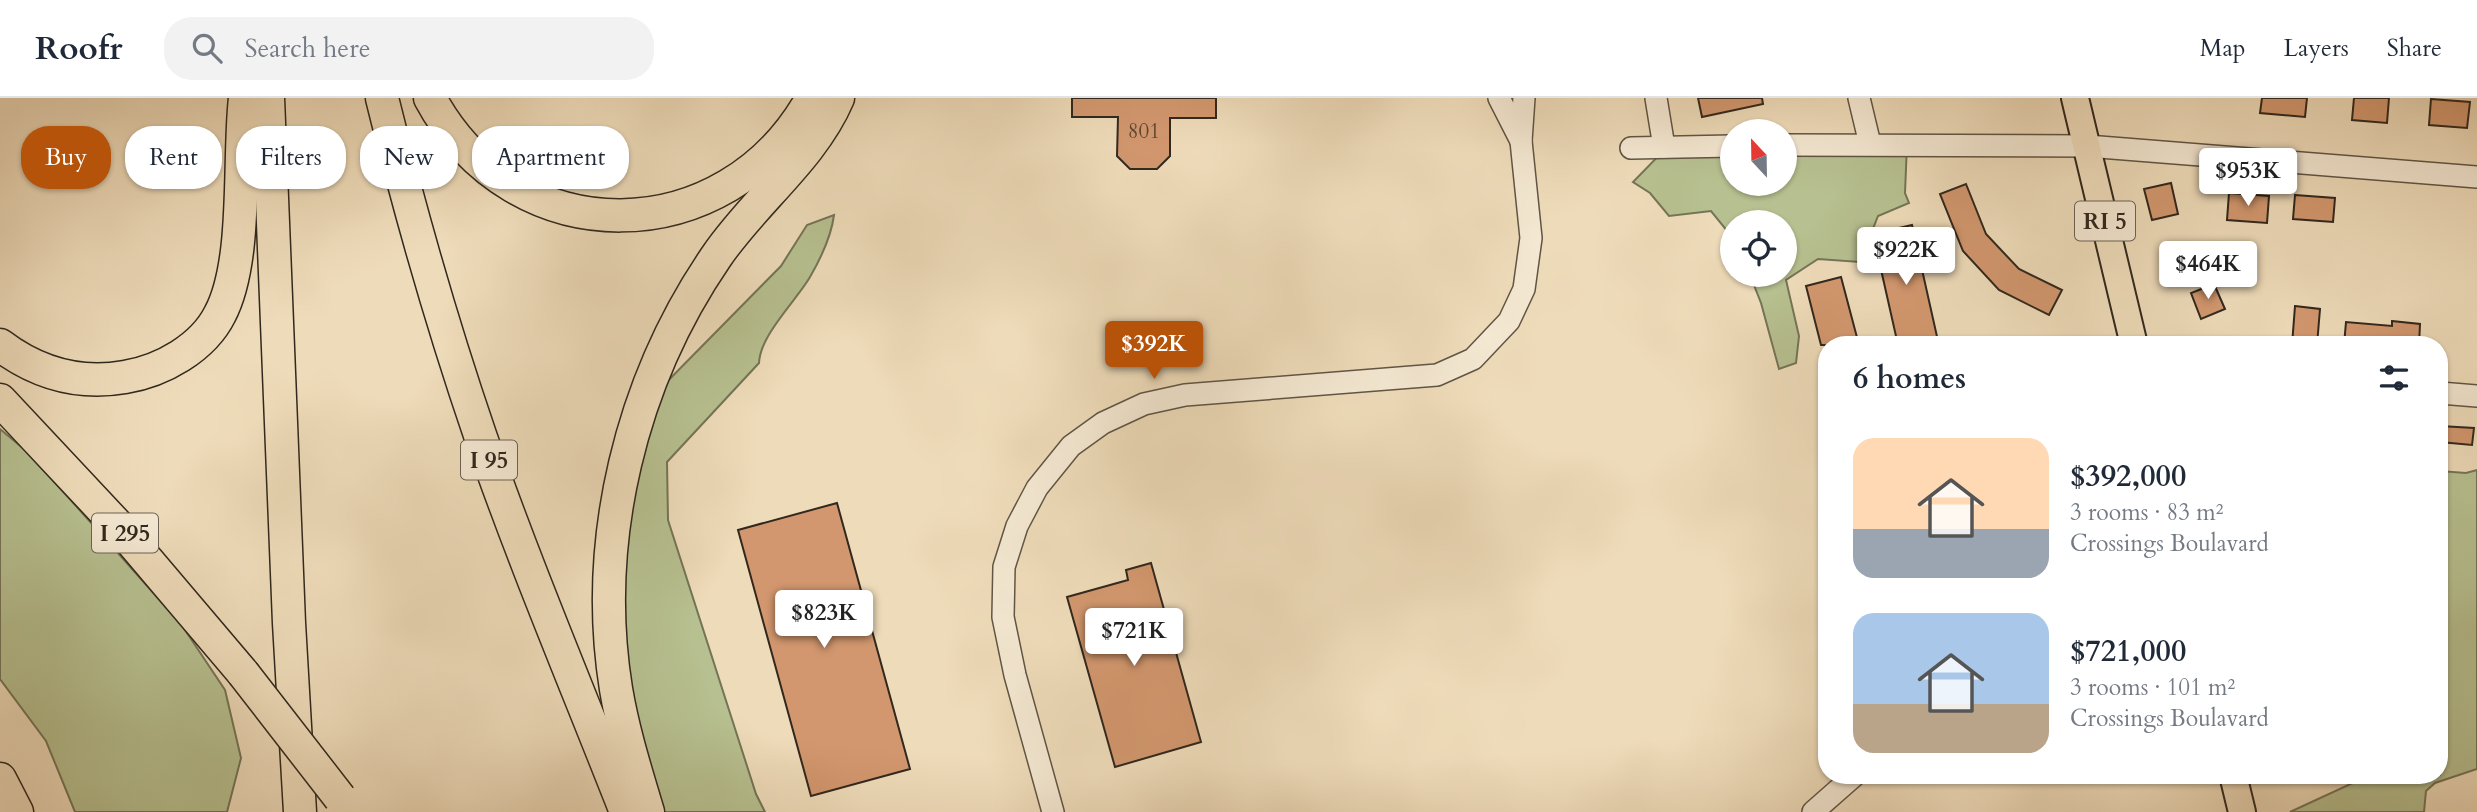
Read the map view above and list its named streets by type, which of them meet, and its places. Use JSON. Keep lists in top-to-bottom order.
{
  "streets": {
    "highway": ["I 95", "I 295"],
    "main road": ["RI 5"]
  },
  "house_numbers": ["801"],
  "north": "top",
  "page": {
    "header": "Roofr",
    "search": "Search here",
    "nav": ["Map", "Layers", "Share"],
    "chip": [
      "Buy",
      "Rent",
      "Filters",
      "New",
      "Apartment"
    ],
    "price": [
      "$953K",
      "$922K",
      "$464K",
      "$392K",
      "$823K",
      "$721K"
    ],
    "heading": "6 homes",
    "list": [
      {
        "name": "$392,000",
        "note": "3 rooms · 83 m² · Crossings Boulavard"
      },
      {
        "name": "$721,000",
        "note": "3 rooms · 101 m² · Crossings Boulavard"
      }
    ]
  }
}
